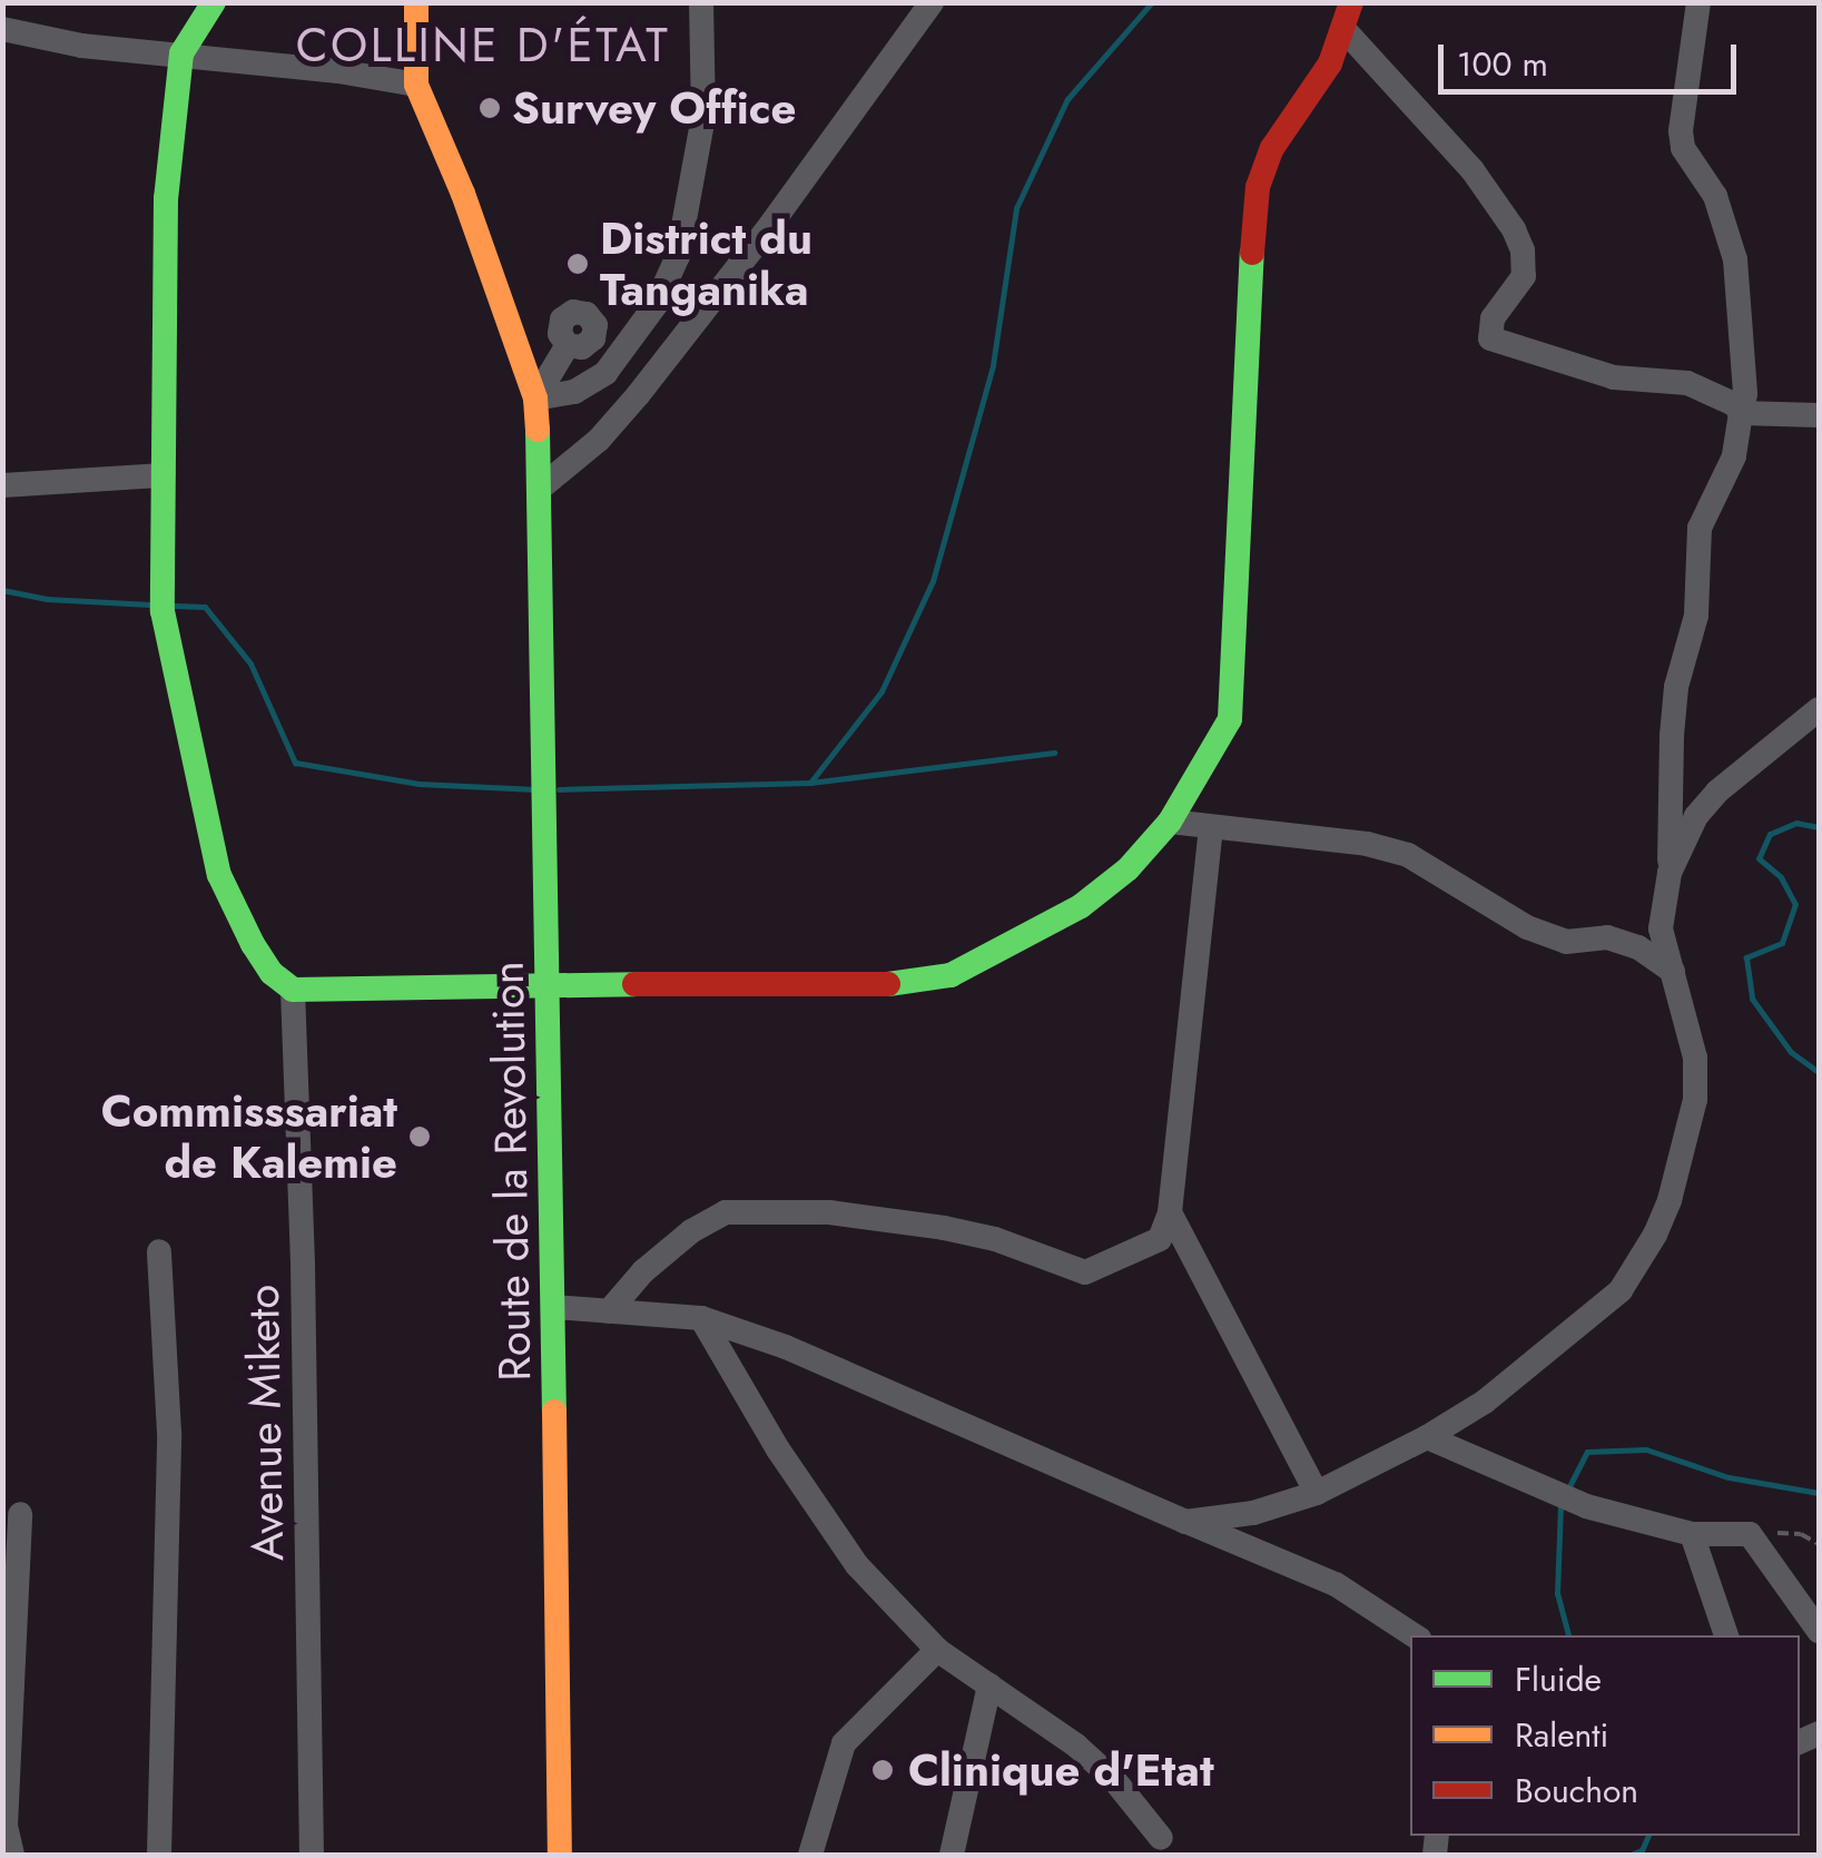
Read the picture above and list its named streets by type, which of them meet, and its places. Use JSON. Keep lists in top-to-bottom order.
{
  "streets": {
    "street": ["Route de la Revolution", "Avenue Miketo"]
  },
  "districts": ["COLLINE D'ÉTAT"],
  "places": [
    "Survey Office",
    "District du Tanganika",
    "Commisssariat de Kalemie",
    "Clinique d'Etat"
  ],
  "legend": ["Fluide", "Ralenti", "Bouchon"],
  "scale_bar": "100 m"
}
